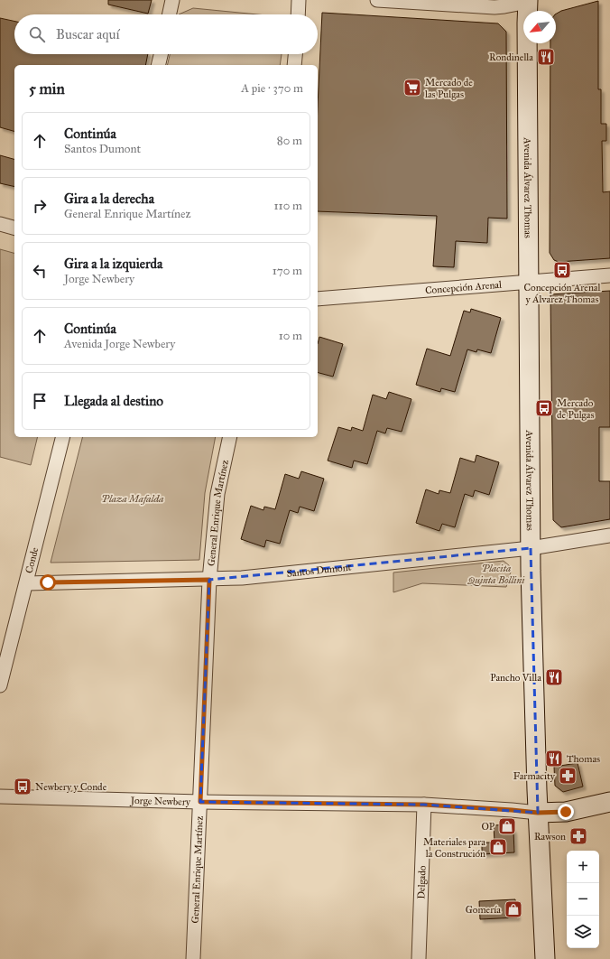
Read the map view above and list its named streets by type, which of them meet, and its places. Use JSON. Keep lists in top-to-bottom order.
{
  "streets": {
    "main road": ["Avenida Álvarez Thomas"],
    "street": [
      "Concepción Arenal",
      "General Enrique Martínez",
      "Conde",
      "Santos Dumont",
      "Jorge Newbery",
      "Delgado"
    ]
  },
  "crossings": [
    ["Avenida Álvarez Thomas", "Concepción Arenal"],
    ["Avenida Álvarez Thomas", "Santos Dumont"],
    ["Avenida Álvarez Thomas", "Jorge Newbery"],
    ["General Enrique Martínez", "Santos Dumont"],
    ["General Enrique Martínez", "Jorge Newbery"],
    ["Conde", "Santos Dumont"],
    ["Jorge Newbery", "Delgado"]
  ],
  "parks": ["Plaza Mafalda", "Placita Quinta Bollini"],
  "places": {
    "restaurant": ["Rondinella", "Pancho Villa", "Thomas"],
    "supermarket": ["Mercado de las Pulgas"],
    "bus stop": ["Concepción Arenal y Álvarez Thomas", "Mercado de Pulgas", "Newbery y Conde"],
    "pharmacy": ["Farmacity", "Rawson"],
    "shop": ["OP", "Materiales para la Construción", "Gomería"]
  },
  "north": "bottom left",
  "page": {
    "search": "Buscar aquí",
    "heading": ["5 min", "A pie · 370 m"],
    "list": [
      ["Continúa", "Santos Dumont", "80 m"],
      ["Gira a la derecha", "General Enrique Martínez", "110 m"],
      ["Gira a la izquierda", "Jorge Newbery", "170 m"],
      ["Continúa", "Avenida Jorge Newbery", "10 m"],
      "Llegada al destino"
    ],
    "map_buttons": ["+", "−"]
  }
}
